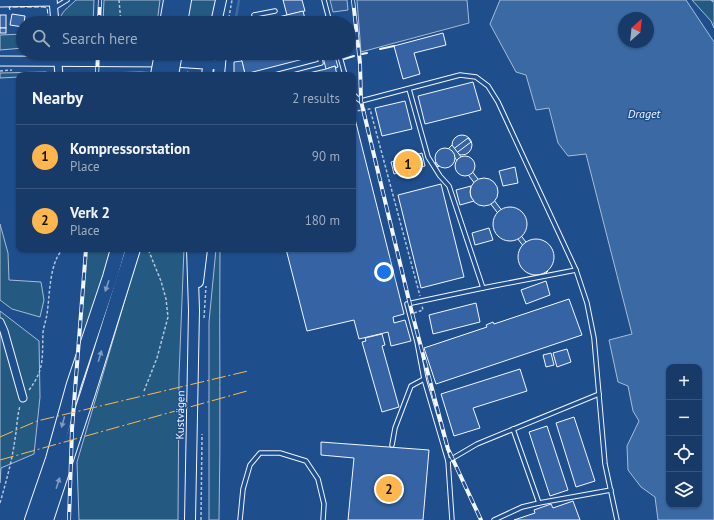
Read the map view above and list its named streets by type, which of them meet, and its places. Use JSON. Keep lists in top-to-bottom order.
{
  "streets": {
    "main road": ["Kustvägen"]
  },
  "water": ["Draget"],
  "north": "top right",
  "page": {
    "search": "Search here",
    "heading": ["Nearby", "2 results"],
    "list": [
      {
        "mark": "1",
        "name": "Kompressorstation",
        "note": "Place",
        "value": "90 m"
      },
      {
        "mark": "2",
        "name": "Verk 2",
        "note": "Place",
        "value": "180 m"
      }
    ],
    "pins": ["1", "2"],
    "map_buttons": ["+", "−"]
  }
}
